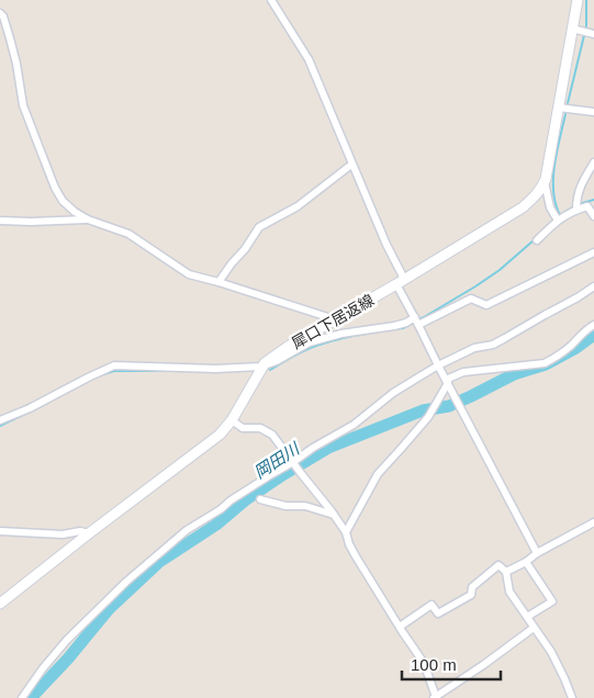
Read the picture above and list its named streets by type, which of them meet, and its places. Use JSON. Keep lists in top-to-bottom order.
{
  "streets": {
    "main road": ["犀口下居返線"]
  },
  "water": ["岡田川"],
  "scale_bar": "100 m"
}
